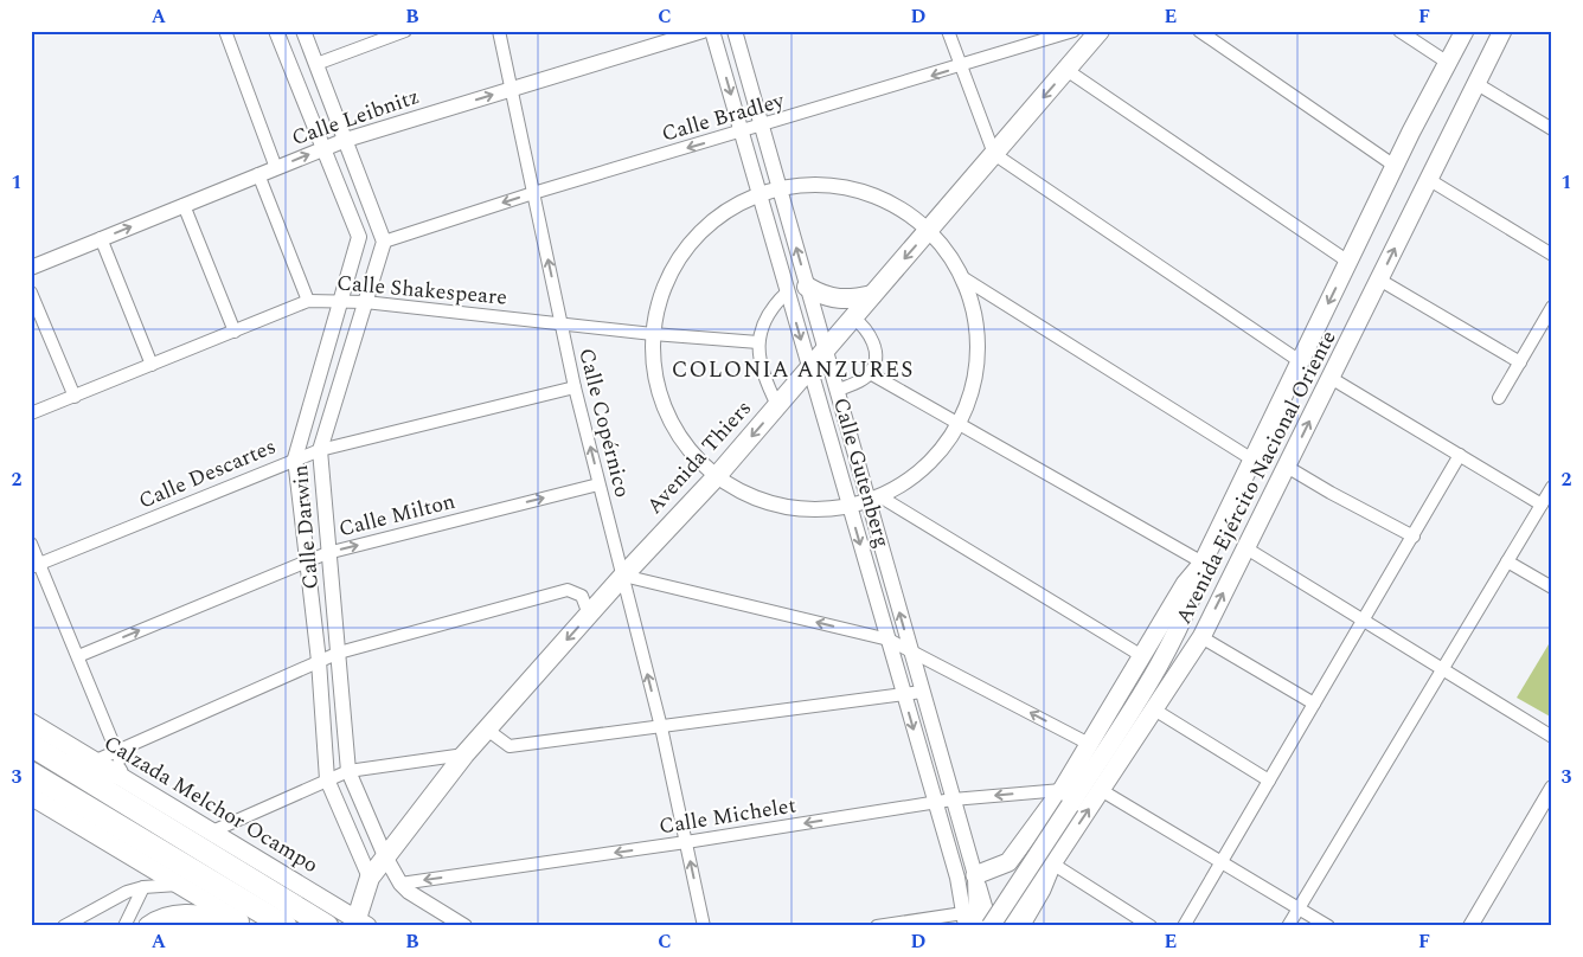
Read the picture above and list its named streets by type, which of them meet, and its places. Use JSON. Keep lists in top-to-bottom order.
{
  "streets": {
    "main road": ["Avenida Thiers", "Avenida Ejército Nacional Oriente", "Calzada Melchor Ocampo"],
    "street": [
      "Calle Leibnitz",
      "Calle Bradley",
      "Calle Shakespeare",
      "Calle Copérnico",
      "Calle Gutenberg",
      "Calle Descartes",
      "Calle Milton",
      "Calle Darwin",
      "Calle Michelet"
    ]
  },
  "crossings": [
    ["Calle Leibnitz", "Calle Copérnico"],
    ["Calle Leibnitz", "Calle Darwin"],
    ["Calle Bradley", "Calle Copérnico"],
    ["Calle Bradley", "Calle Gutenberg"],
    ["Calle Bradley", "Calle Darwin"],
    ["Calle Shakespeare", "Calle Copérnico"],
    ["Calle Shakespeare", "Calle Darwin"],
    ["Calle Copérnico", "Avenida Thiers"],
    ["Calle Copérnico", "Calle Descartes"],
    ["Calle Copérnico", "Calle Milton"],
    ["Calle Copérnico", "Calle Michelet"],
    ["Avenida Thiers", "Calle Gutenberg"],
    ["Avenida Thiers", "Calle Darwin"],
    ["Avenida Thiers", "Calzada Melchor Ocampo"],
    ["Calle Gutenberg", "Calle Michelet"],
    ["Calle Descartes", "Calle Darwin"],
    ["Calle Milton", "Calle Darwin"],
    ["Calle Darwin", "Calle Michelet"]
  ],
  "one_way": [
    "Calle Leibnitz",
    "Calle Bradley",
    "Calle Copérnico",
    "Avenida Thiers",
    "Calle Michelet"
  ],
  "districts": ["COLONIA ANZURES"],
  "grid": {
    "columns": [
      "A",
      "B",
      "C",
      "D",
      "E",
      "F"
    ],
    "rows": ["1", "2", "3"]
  }
}
